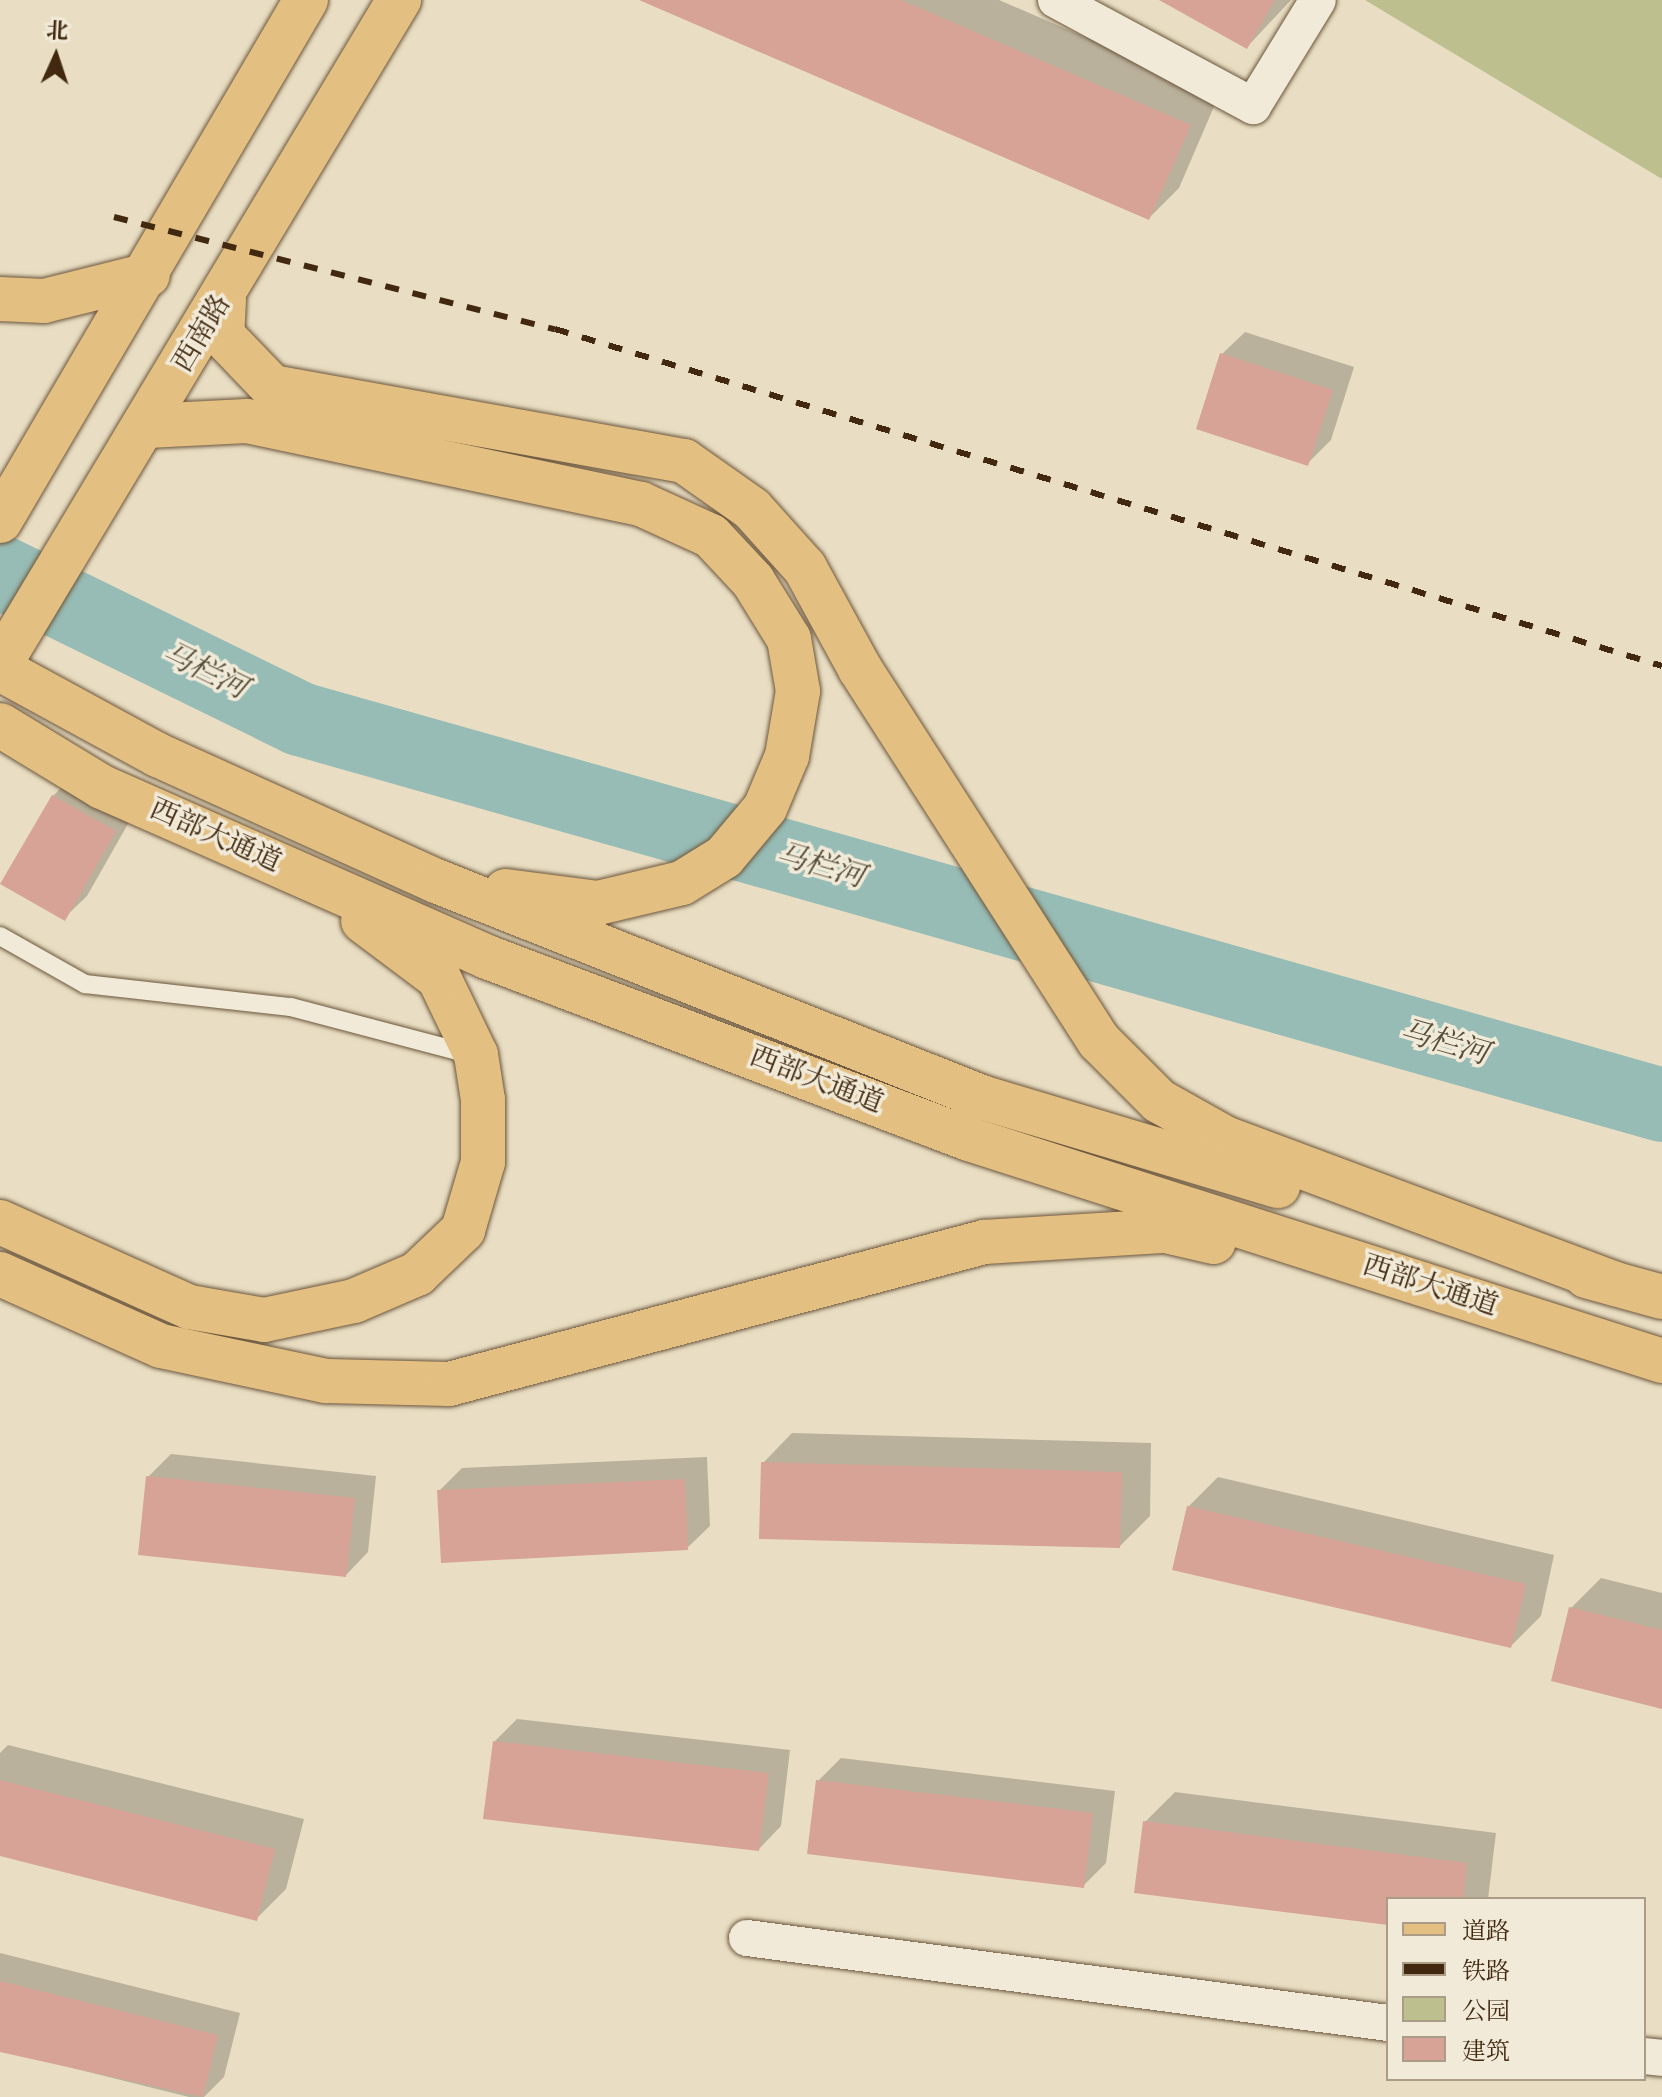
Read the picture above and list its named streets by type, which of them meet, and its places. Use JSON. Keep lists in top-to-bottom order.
{
  "streets": {
    "main road": ["西南路", "西部大通道"]
  },
  "crossings": [
    ["西南路", "西部大通道"]
  ],
  "water": ["马栏河"],
  "legend": [
    "道路",
    "铁路",
    "公园",
    "建筑"
  ],
  "north": "top"
}
